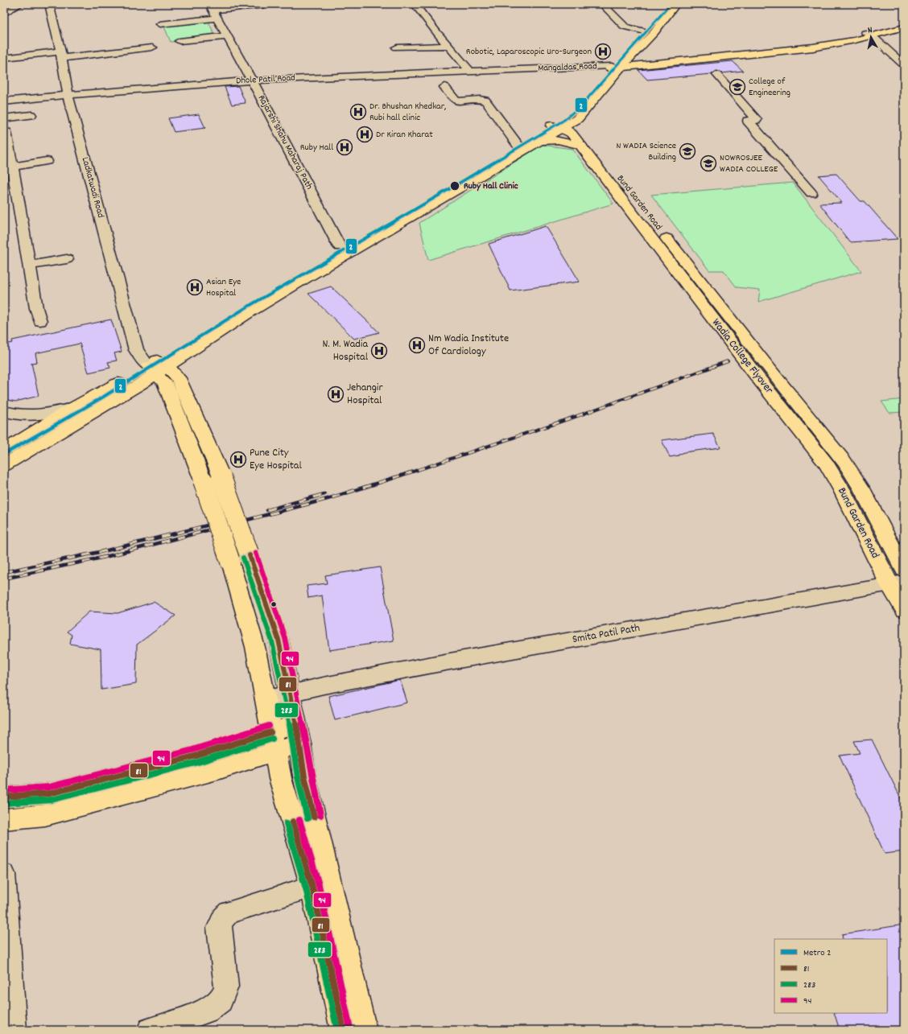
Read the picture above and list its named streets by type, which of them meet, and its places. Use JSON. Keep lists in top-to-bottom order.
{
  "streets": {
    "main road": ["Mangaldas Road", "Bund Garden Road", "Wadia College Flyover"],
    "street": [
      "Dhole Patil Road",
      "Rajarshi Shahu Maharaj Path",
      "Ladkatwadi Road",
      "Smita Patil Path"
    ]
  },
  "crossings": [
    ["Mangaldas Road", "Dhole Patil Road"],
    ["Dhole Patil Road", "Rajarshi Shahu Maharaj Path"],
    ["Dhole Patil Road", "Ladkatwadi Road"],
    ["Bund Garden Road", "Wadia College Flyover"],
    ["Bund Garden Road", "Smita Patil Path"]
  ],
  "places": {
    "hospital": [
      "Robotic, Laparoscopic Uro-Surgeon",
      "Dr. Bhushan Khedkar, Rubi hall clinic",
      "Dr Kiran Kharat",
      "Ruby Hall",
      "Asian Eye Hospital",
      "Nm Wadia Institute Of Cardiology",
      "N. M. Wadia Hospital",
      "Jehangir Hospital",
      "Pune City Eye Hospital"
    ],
    "school or university": ["College of Engineering", "N WADIA Science Building", "NOWROSJEE WADIA COLLEGE"],
    "other": ["Ruby Hall Clinic"]
  },
  "lines": [
    "metro line 2",
    "transit line 94",
    "transit line 81",
    "transit line 283"
  ],
  "legend": [
    "Metro 2",
    "81",
    "283",
    "94"
  ],
  "north": "top"
}
